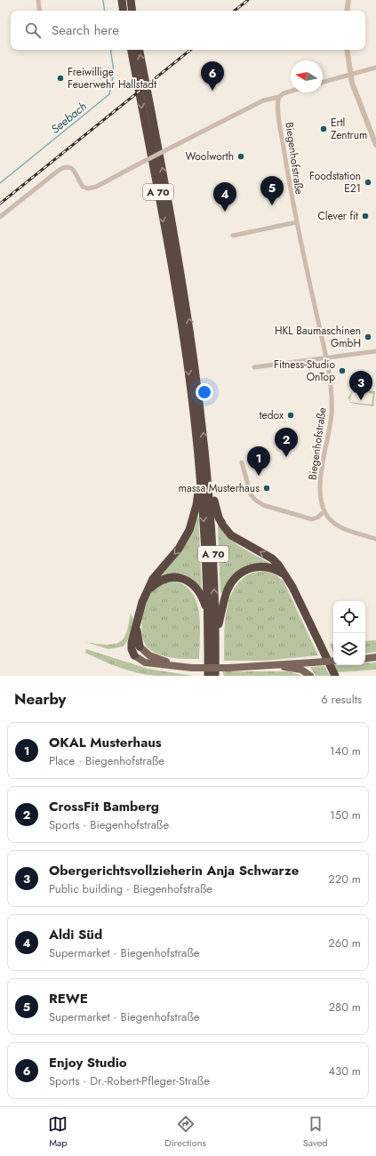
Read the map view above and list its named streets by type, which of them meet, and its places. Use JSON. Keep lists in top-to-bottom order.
{
  "streets": {
    "highway": ["A 70"],
    "street": ["Biegenhofstraße"]
  },
  "water": ["Seebach"],
  "places": [
    "Freiwillige Feuerwehr Hallstadt",
    "Ertl Zentrum",
    "Woolworth",
    "Foodstation E21",
    "Clever fit",
    "HKL Baumaschinen GmbH",
    "Fitness-Studio OnTop",
    "tedox",
    "massa Musterhaus"
  ],
  "north": "left",
  "page": {
    "search": "Search here",
    "pins": [
      "6",
      "5",
      "4",
      "3",
      "2",
      "1"
    ],
    "heading": ["Nearby", "6 results"],
    "list": [
      {
        "mark": "1",
        "name": "OKAL Musterhaus",
        "note": "Place · Biegenhofstraße",
        "value": "140 m"
      },
      {
        "mark": "2",
        "name": "CrossFit Bamberg",
        "note": "Sports · Biegenhofstraße",
        "value": "150 m"
      },
      {
        "mark": "3",
        "name": "Obergerichtsvollzieherin Anja Schwarze",
        "note": "Public building · Biegenhofstraße",
        "value": "220 m"
      },
      {
        "mark": "4",
        "name": "Aldi Süd",
        "note": "Supermarket · Biegenhofstraße",
        "value": "260 m"
      },
      {
        "mark": "5",
        "name": "REWE",
        "note": "Supermarket · Biegenhofstraße",
        "value": "280 m"
      },
      {
        "mark": "6",
        "name": "Enjoy Studio",
        "note": "Sports · Dr.-Robert-Pfleger-Straße",
        "value": "430 m"
      }
    ],
    "nav": ["Map", "Directions", "Saved"]
  }
}
